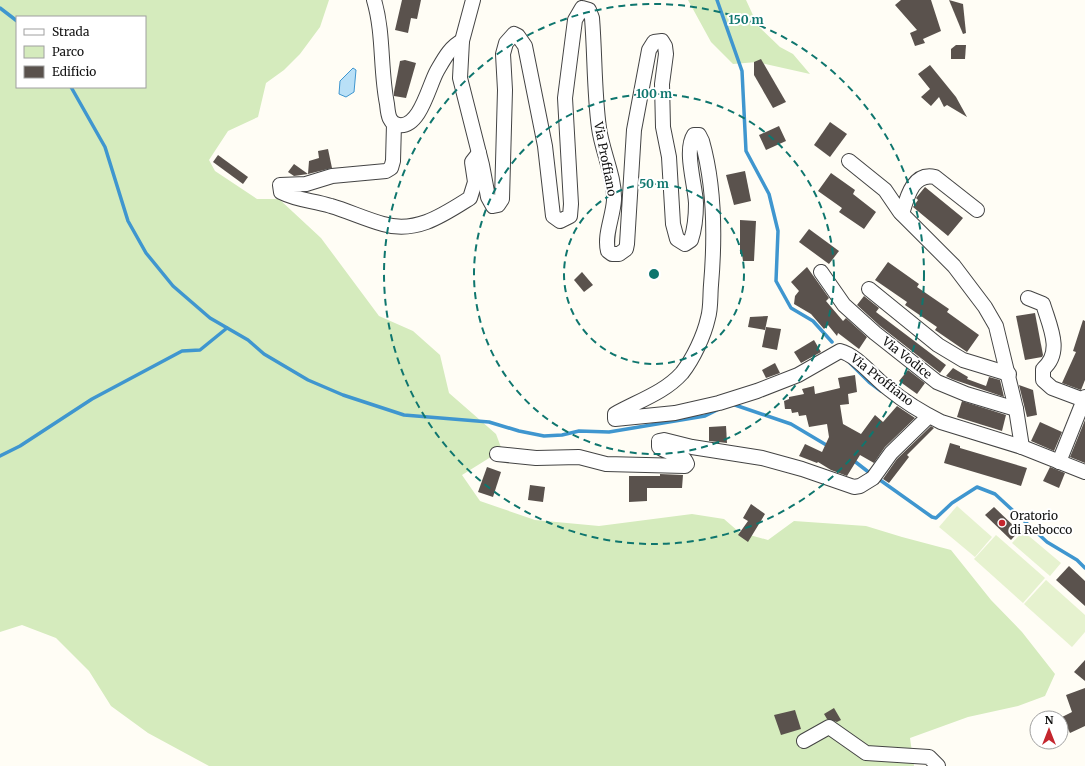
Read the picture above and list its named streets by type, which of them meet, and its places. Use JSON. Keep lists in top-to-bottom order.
{
  "streets": {
    "street": ["Via Proffiano", "Via Vodice"]
  },
  "places": ["Oratorio di Rebocco"],
  "legend": ["Strada", "Parco", "Edificio"],
  "north": "top",
  "rings": ["150 m", "100 m", "50 m"]
}
